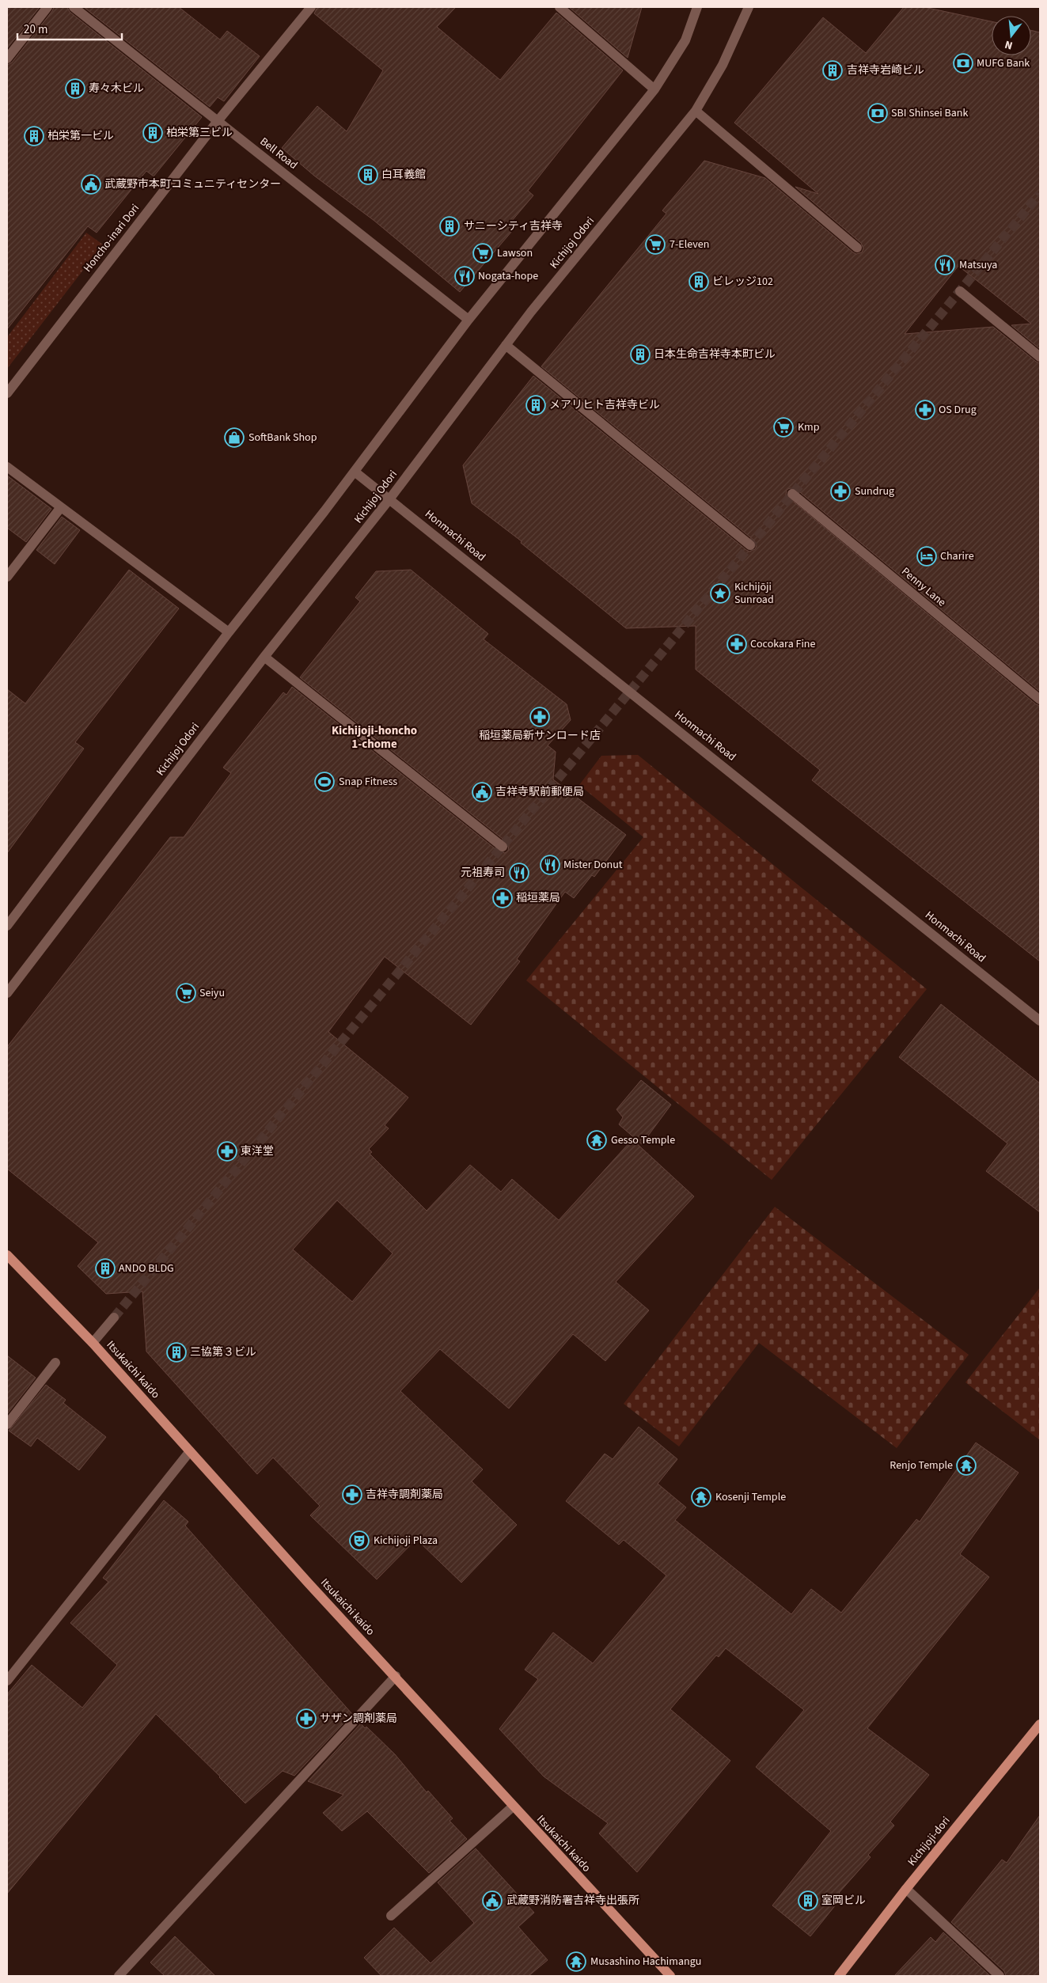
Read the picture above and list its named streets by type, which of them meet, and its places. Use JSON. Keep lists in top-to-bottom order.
{
  "streets": {
    "main road": ["Itsukaichi kaido", "Kichijoji-dori"],
    "street": [
      "Bell Road",
      "Honcho-inari Dori",
      "Kichijoj Odori",
      "Honmachi Road",
      "Penny Lane"
    ]
  },
  "crossings": [
    ["Bell Road", "Honcho-inari Dori"],
    ["Kichijoj Odori", "Honmachi Road"]
  ],
  "districts": ["Kichijoji-honcho 1-chome"],
  "places": {
    "bank": ["MUFG Bank", "SBI Shinsei Bank"],
    "building": [
      "吉祥寺岩崎ビル",
      "寿々木ビル",
      "柏栄第三ビル",
      "柏栄第一ビル",
      "白耳義館",
      "サニーシティ吉祥寺",
      "ビレッジ102",
      "日本生命吉祥寺本町ビル",
      "メアリヒト吉祥寺ビル",
      "ANDO BLDG",
      "三協第３ビル",
      "室岡ビル"
    ],
    "public building": ["武蔵野市本町コミュニティセンター", "吉祥寺駅前郵便局", "武蔵野消防署吉祥寺出張所"],
    "supermarket": [
      "7-Eleven",
      "Lawson",
      "Kmp",
      "Seiyu"
    ],
    "restaurant": [
      "Matsuya",
      "Nogata-hope",
      "Mister Donut",
      "元祖寿司"
    ],
    "pharmacy": [
      "OS Drug",
      "Sundrug",
      "Cocokara Fine",
      "稲垣薬局新サンロード店",
      "稲垣薬局",
      "東洋堂",
      "吉祥寺調剤薬局",
      "サザン調剤薬局"
    ],
    "shop": ["SoftBank Shop"],
    "hotel": ["Charire"],
    "place": ["Kichijōji Sunroad"],
    "sports": ["Snap Fitness"],
    "temple": [
      "Gesso Temple",
      "Renjo Temple",
      "Kosenji Temple",
      "Musashino Hachimangu"
    ],
    "theatre": ["Kichijoji Plaza"]
  },
  "scale_bar": "20 m",
  "north": "bottom"
}
